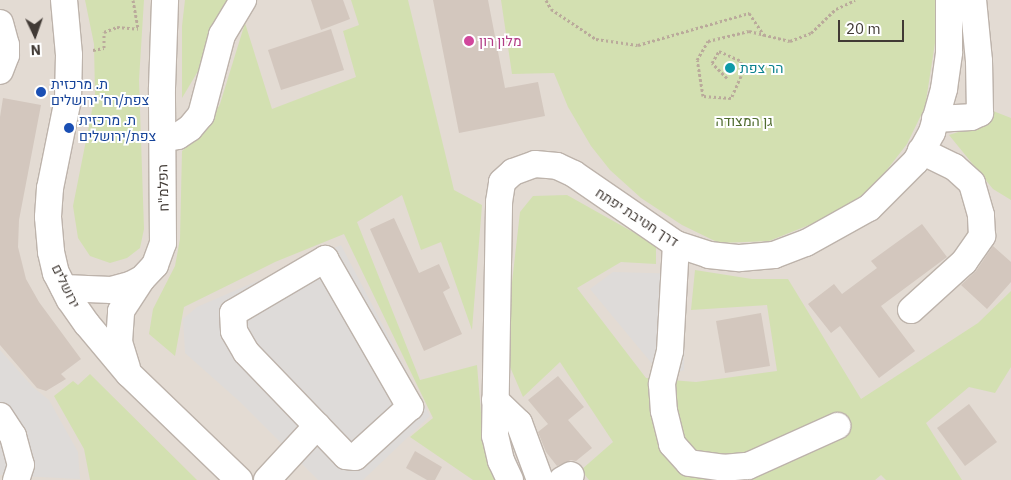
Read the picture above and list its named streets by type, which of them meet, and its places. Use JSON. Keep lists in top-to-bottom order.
{
  "streets": {
    "street": ["הפלמ\"ח", "דרך חטיבת יפתח", "ירושלים"]
  },
  "crossings": [
    ["הפלמ\"ח", "ירושלים"]
  ],
  "parks": ["גן המצודה"],
  "places": [
    "מלון רון",
    "הר צפת",
    "ת. מרכזית צפת/רח׳ ירושלים",
    "ת. מרכזית צפת/ירושלים"
  ],
  "scale_bar": "20 m",
  "north": "bottom"
}
